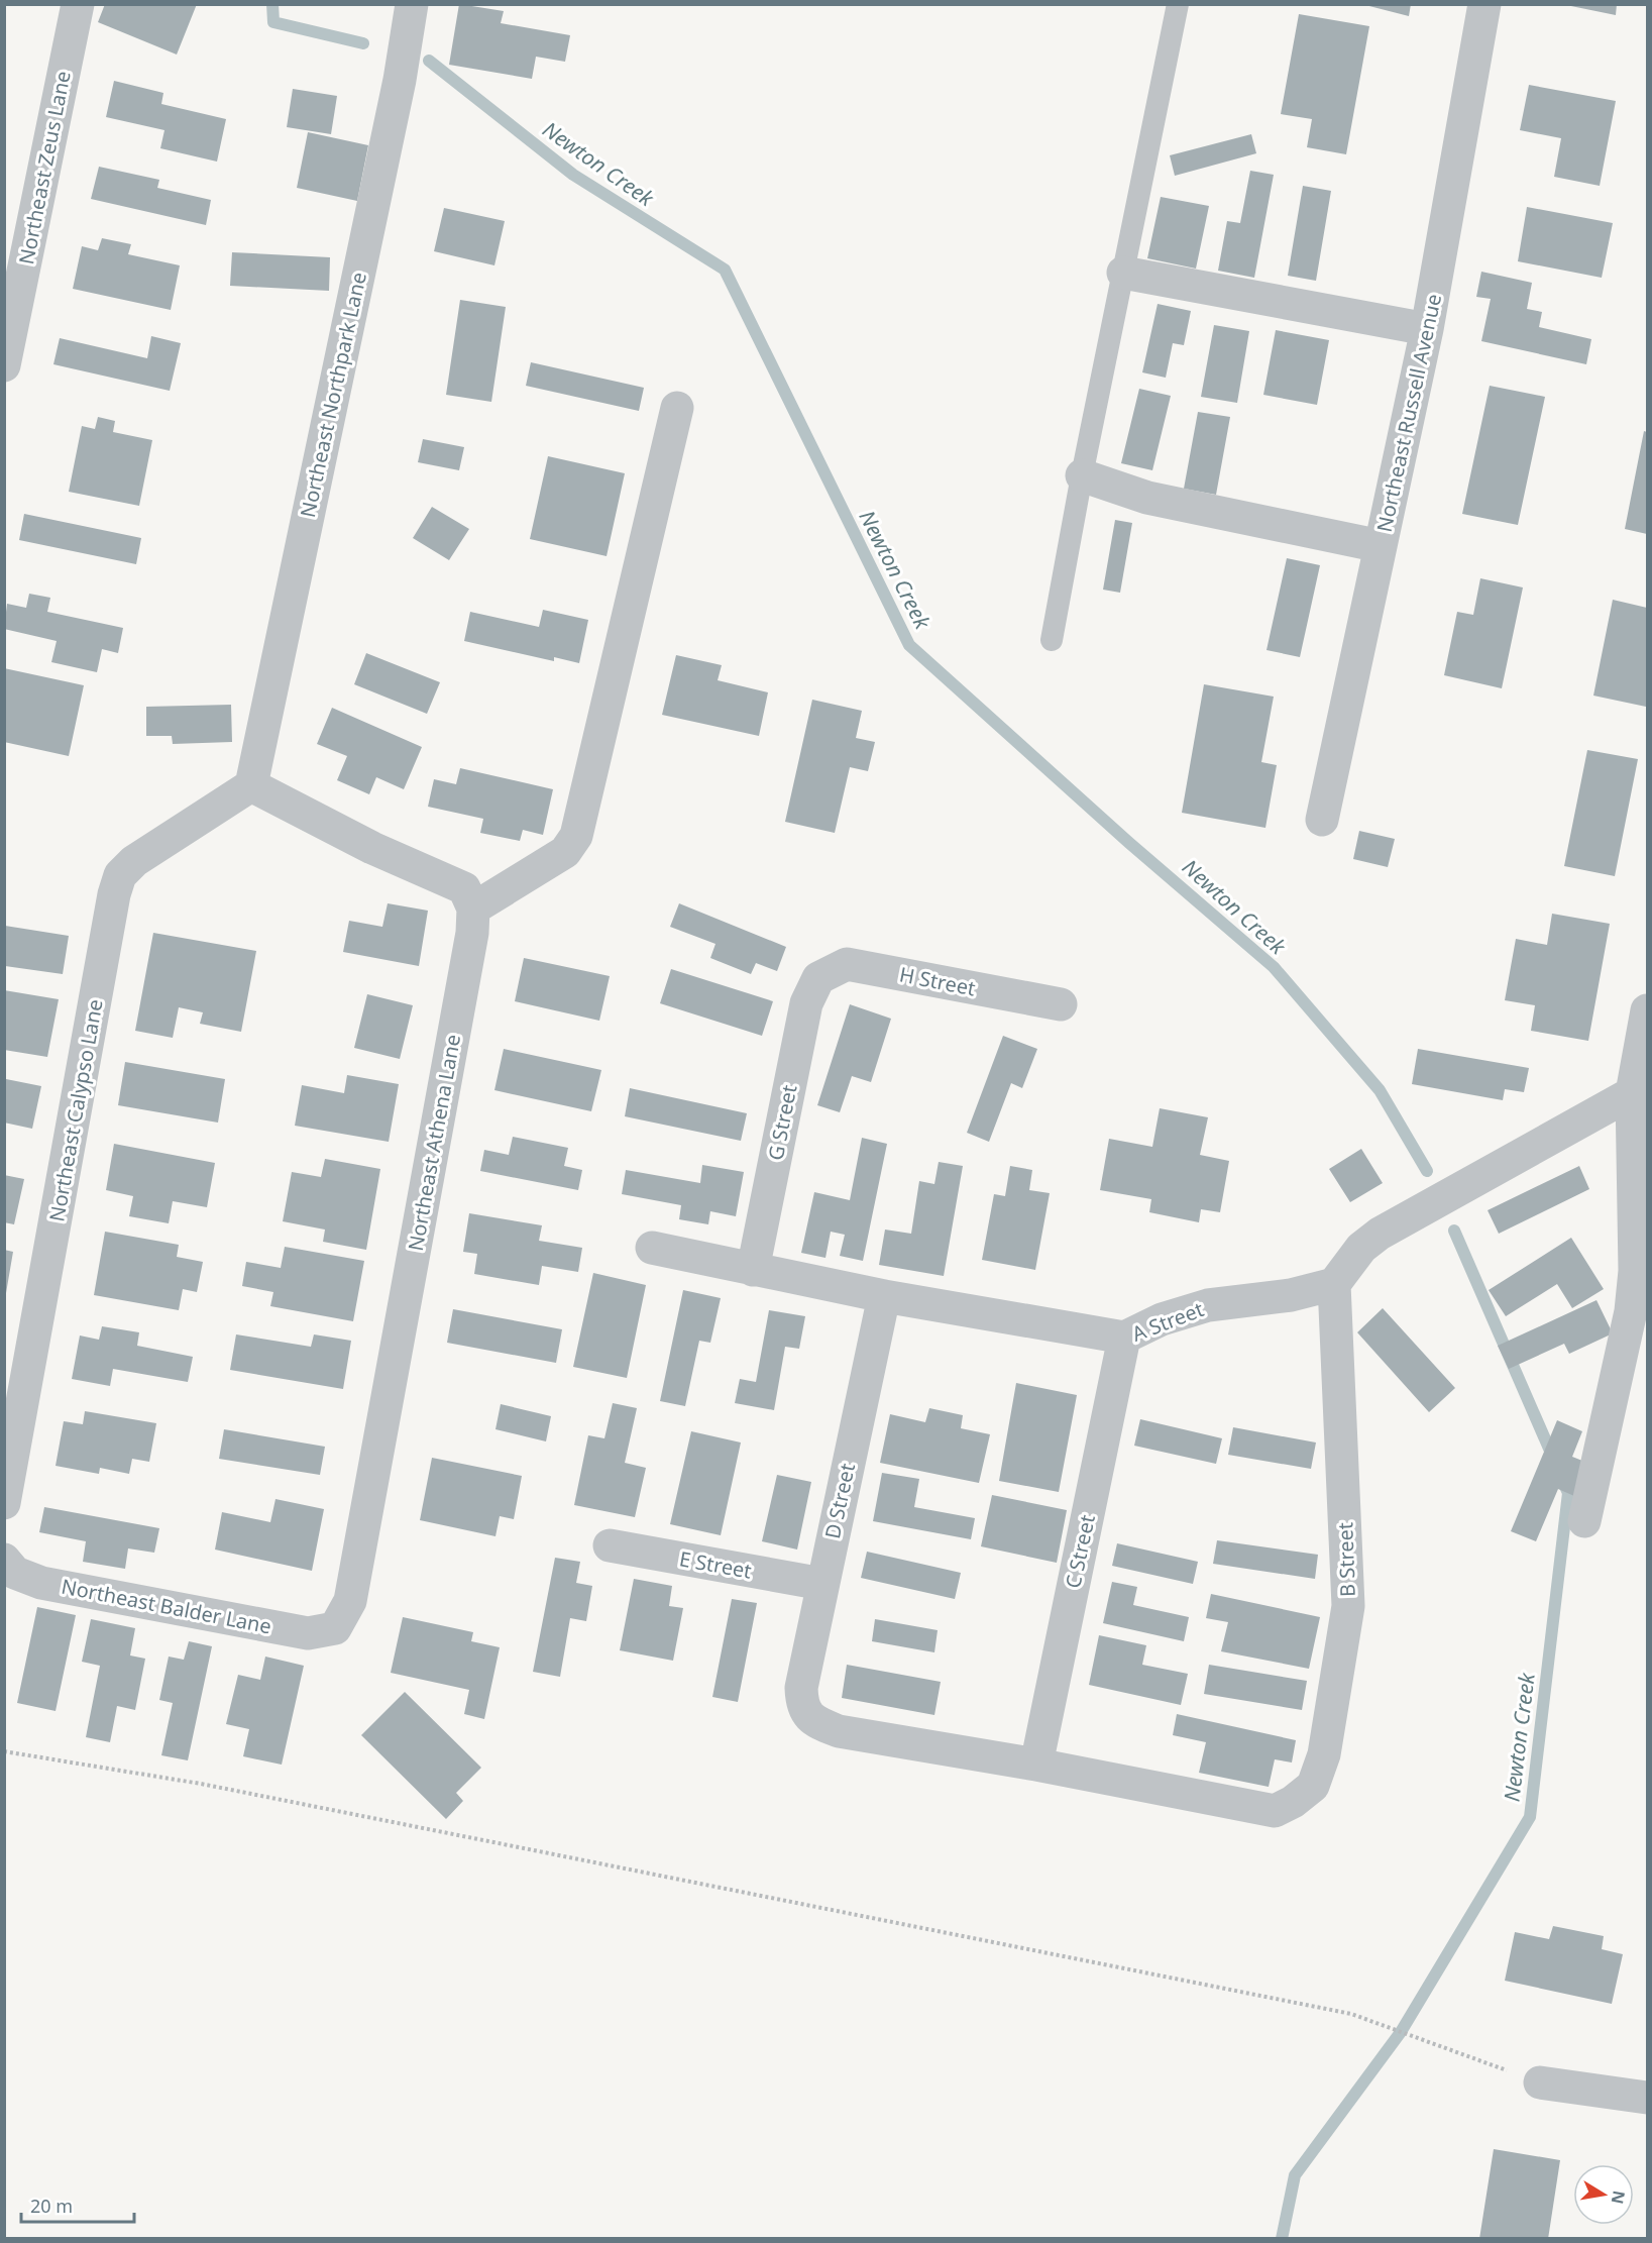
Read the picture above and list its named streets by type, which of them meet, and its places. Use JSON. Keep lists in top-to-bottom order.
{
  "streets": {
    "street": [
      "Northeast Zeus Lane",
      "Northeast Northpark Lane",
      "Northeast Russell Avenue",
      "H Street",
      "Northeast Calypso Lane",
      "G Street",
      "Northeast Athena Lane",
      "A Street",
      "D Street",
      "C Street",
      "B Street",
      "E Street",
      "Northeast Balder Lane"
    ]
  },
  "crossings": [
    ["Northeast Northpark Lane", "Northeast Calypso Lane"],
    ["H Street", "G Street"],
    ["G Street", "A Street"],
    ["Northeast Athena Lane", "Northeast Balder Lane"],
    ["A Street", "D Street"],
    ["A Street", "C Street"],
    ["A Street", "B Street"],
    ["D Street", "C Street"],
    ["D Street", "B Street"],
    ["D Street", "E Street"],
    ["C Street", "B Street"]
  ],
  "water": ["Newton Creek"],
  "scale_bar": "20 m",
  "north": "right"
}
